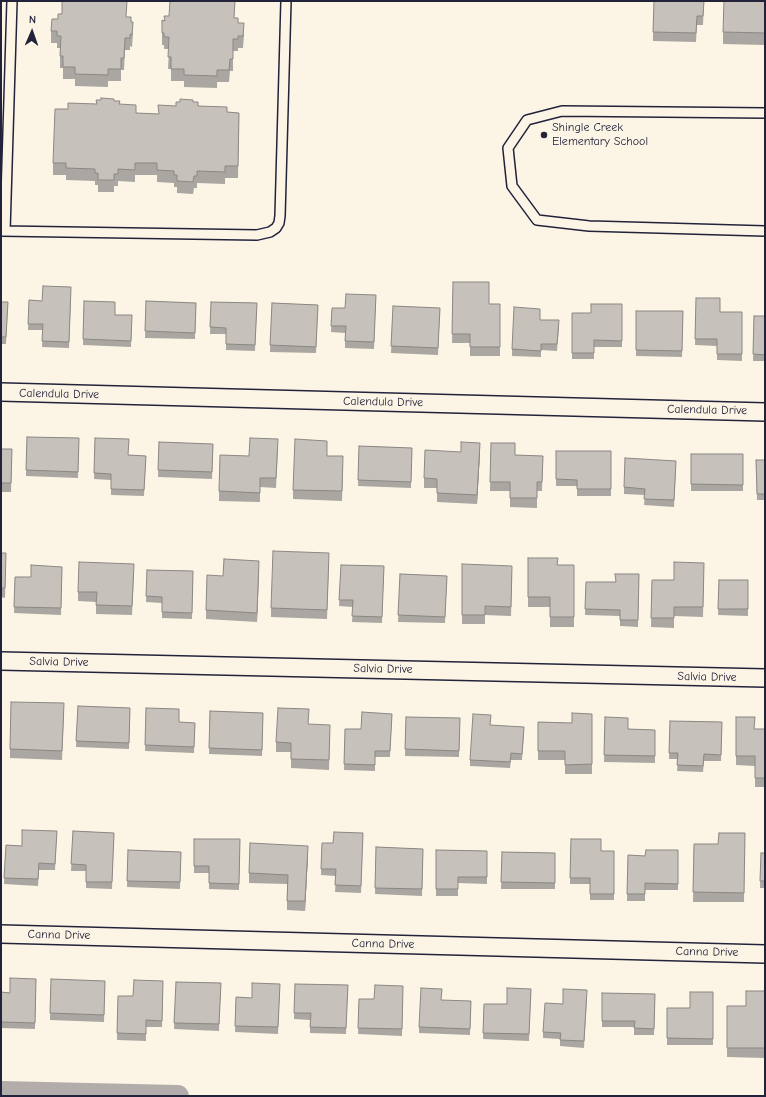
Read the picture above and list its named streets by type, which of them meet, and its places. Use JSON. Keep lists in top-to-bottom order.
{
  "streets": {
    "street": ["Calendula Drive", "Salvia Drive", "Canna Drive"]
  },
  "places": ["Shingle Creek Elementary School"],
  "north": "top"
}
